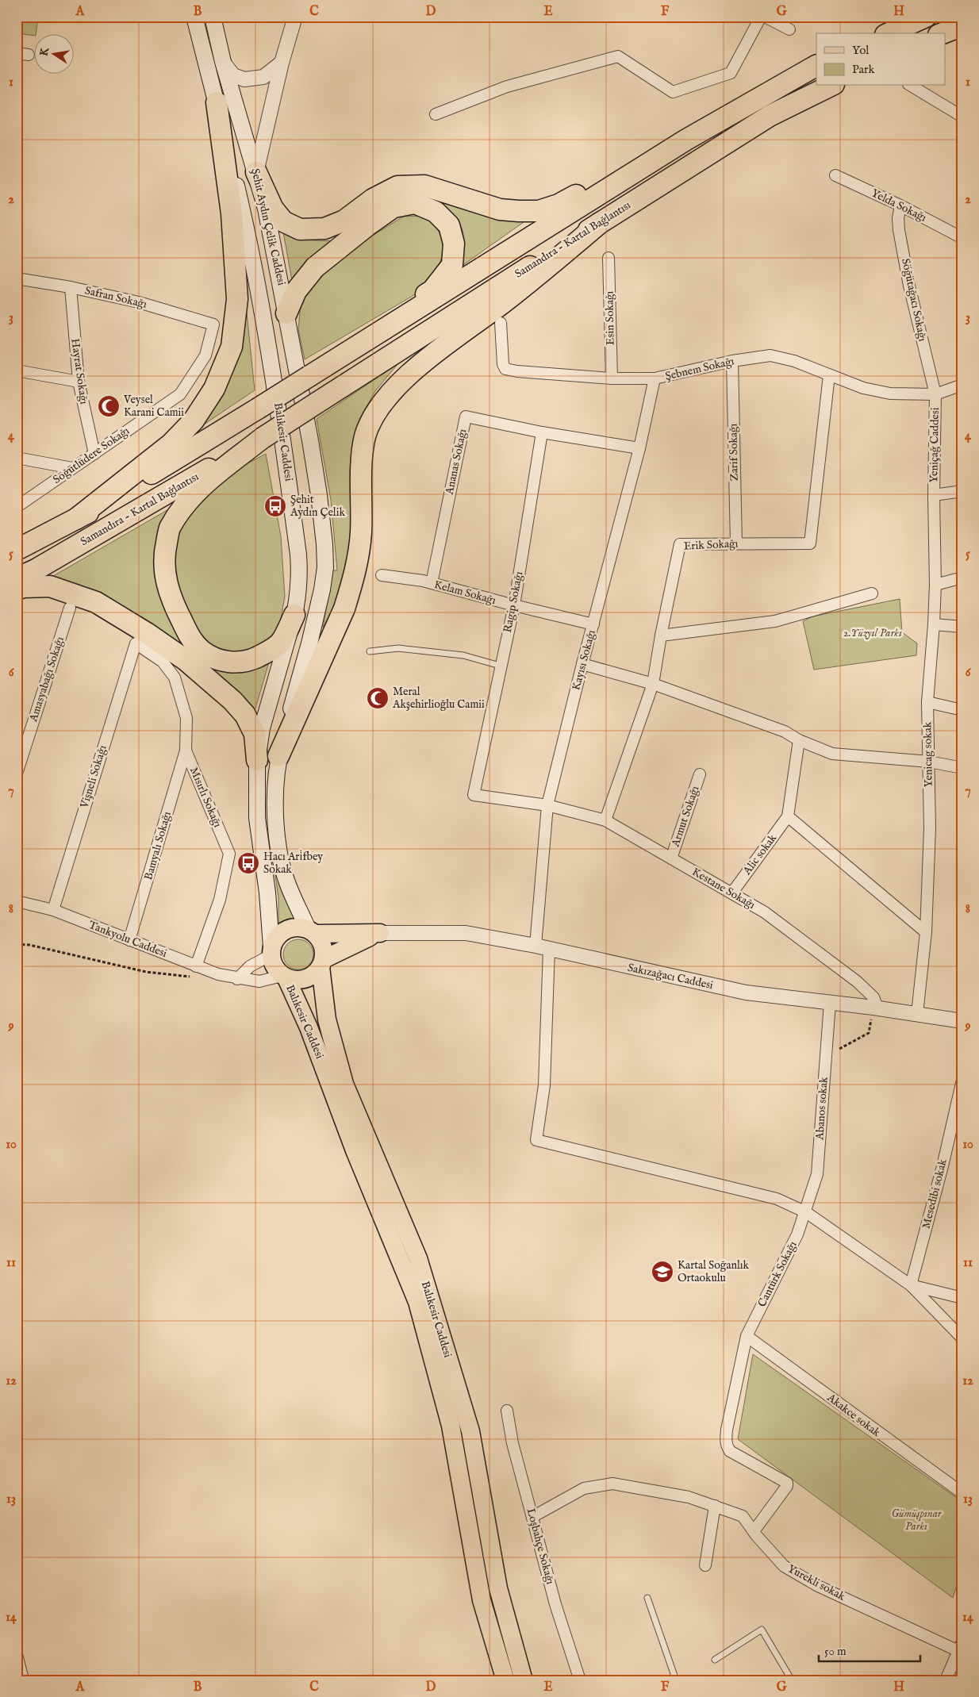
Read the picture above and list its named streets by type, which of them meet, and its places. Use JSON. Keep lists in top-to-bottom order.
{
  "streets": {
    "highway": ["Samandıra - Kartal Bağlantısı"],
    "main road": ["Şehit Aydın Çelik Caddesi", "Balıkesir Caddesi"],
    "street": [
      "Yelda Sokağı",
      "Safran Sokağı",
      "Söğütağacı Sokağı",
      "Esin Sokağı",
      "Şebnem Sokağı",
      "Hayrat Sokağı",
      "Yeniçağ Caddesi",
      "Zarif Sokağı",
      "Söğütlüdere Sokağı",
      "Ananas Sokağı",
      "Erik Sokağı",
      "Kelam Sokağı",
      "Ragip Sokağı",
      "Kayısı Sokağı",
      "Amasyabağı Sokağı",
      "Yenicag sokak",
      "Vişneli Sokağı",
      "Mısırlı Sokağı",
      "Armut Sokağı",
      "Bamyalı Sokağı",
      "Alic sokak",
      "Kestane Sokağı",
      "Tankyolu Caddesi",
      "Sakızağacı Caddesi",
      "Abanos sokak",
      "Mesedibi sokak",
      "Cantürk Sokağı",
      "Akakce sokak",
      "Loşbahçe Sokağı",
      "Yurekli sokak"
    ]
  },
  "crossings": [
    ["Yelda Sokağı", "Söğütağacı Sokağı"],
    ["Safran Sokağı", "Hayrat Sokağı"],
    ["Safran Sokağı", "Söğütlüdere Sokağı"],
    ["Söğütağacı Sokağı", "Şebnem Sokağı"],
    ["Söğütağacı Sokağı", "Yeniçağ Caddesi"],
    ["Esin Sokağı", "Şebnem Sokağı"],
    ["Şebnem Sokağı", "Yeniçağ Caddesi"],
    ["Şebnem Sokağı", "Zarif Sokağı"],
    ["Şebnem Sokağı", "Erik Sokağı"],
    ["Şebnem Sokağı", "Kayısı Sokağı"],
    ["Hayrat Sokağı", "Söğütlüdere Sokağı"],
    ["Balıkesir Caddesi", "Tankyolu Caddesi"],
    ["Yeniçağ Caddesi", "Yenicag sokak"],
    ["Zarif Sokağı", "Erik Sokağı"],
    ["Ananas Sokağı", "Kelam Sokağı"],
    ["Ananas Sokağı", "Ragip Sokağı"],
    ["Erik Sokağı", "Kestane Sokağı"],
    ["Kelam Sokağı", "Ragip Sokağı"],
    ["Kelam Sokağı", "Kayısı Sokağı"],
    ["Ragip Sokağı", "Kayısı Sokağı"],
    ["Ragip Sokağı", "Kestane Sokağı"],
    ["Kayısı Sokağı", "Kestane Sokağı"],
    ["Kayısı Sokağı", "Sakızağacı Caddesi"],
    ["Kayısı Sokağı", "Abanos sokak"],
    ["Kayısı Sokağı", "Cantürk Sokağı"],
    ["Yenicag sokak", "Sakızağacı Caddesi"],
    ["Vişneli Sokağı", "Mısırlı Sokağı"],
    ["Vişneli Sokağı", "Tankyolu Caddesi"],
    ["Mısırlı Sokağı", "Bamyalı Sokağı"],
    ["Mısırlı Sokağı", "Tankyolu Caddesi"],
    ["Armut Sokağı", "Kestane Sokağı"],
    ["Bamyalı Sokağı", "Tankyolu Caddesi"],
    ["Alic sokak", "Kestane Sokağı"],
    ["Kestane Sokağı", "Sakızağacı Caddesi"],
    ["Sakızağacı Caddesi", "Abanos sokak"],
    ["Abanos sokak", "Cantürk Sokağı"],
    ["Cantürk Sokağı", "Akakce sokak"],
    ["Cantürk Sokağı", "Yurekli sokak"],
    ["Loşbahçe Sokağı", "Yurekli sokak"]
  ],
  "parks": ["2.Yüzyıl Parkı", "Gümüşpınar Parkı"],
  "places": {
    "mosque": ["Veysel Karani Camii", "Meral Akşehirlioğlu Camii"],
    "bus stop": ["Şehit Aydın Çelik", "Hacı Ari̇fbey Sokak"],
    "school or university": ["Kartal Soğanlık Ortaokulu"]
  },
  "legend": ["Yol", "Park"],
  "scale_bar": "50 m",
  "north": "left",
  "grid": {
    "columns": [
      "A",
      "B",
      "C",
      "D",
      "E",
      "F",
      "G",
      "H"
    ],
    "rows": [
      "1",
      "2",
      "3",
      "4",
      "5",
      "6",
      "7",
      "8",
      "9",
      "10",
      "11",
      "12",
      "13",
      "14"
    ]
  }
}
